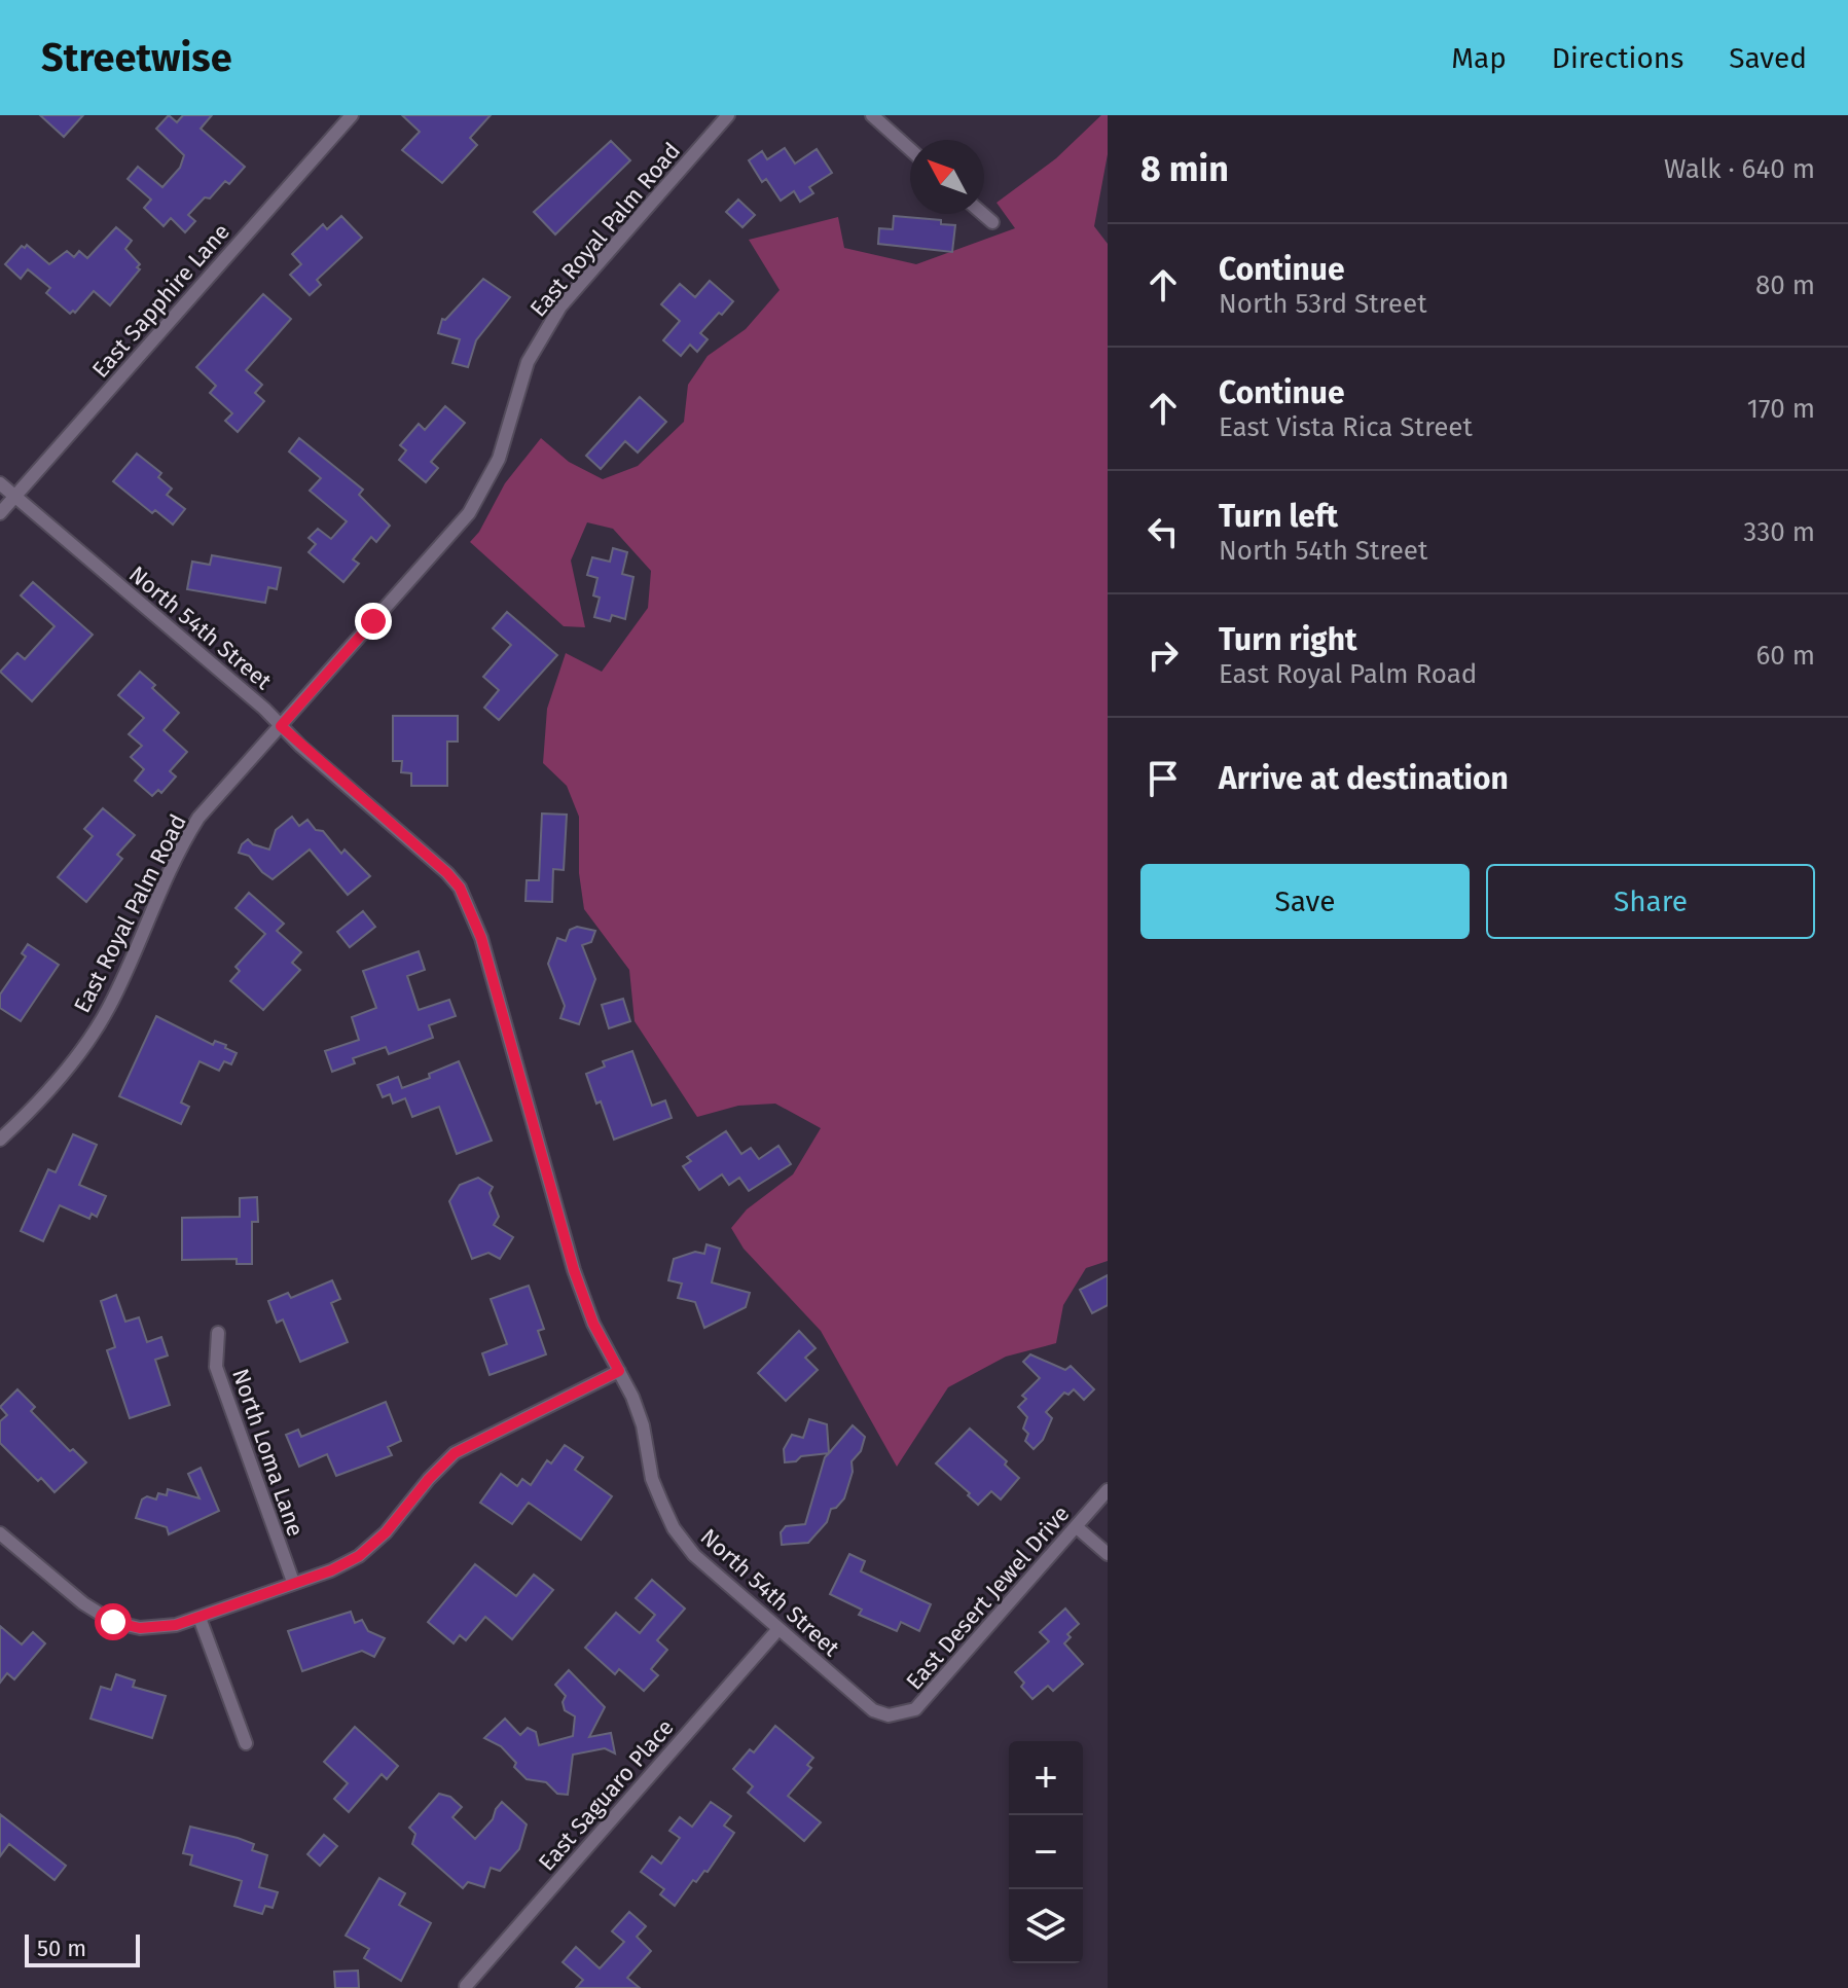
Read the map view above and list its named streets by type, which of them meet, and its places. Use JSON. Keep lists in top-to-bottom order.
{
  "streets": {
    "street": [
      "East Royal Palm Road",
      "East Sapphire Lane",
      "North 54th Street",
      "North Loma Lane",
      "East Desert Jewel Drive",
      "East Saguaro Place"
    ]
  },
  "crossings": [
    ["East Royal Palm Road", "North 54th Street"],
    ["East Sapphire Lane", "North 54th Street"],
    ["North 54th Street", "East Desert Jewel Drive"],
    ["North 54th Street", "East Saguaro Place"]
  ],
  "scale_bar": "50 m",
  "north": "top left",
  "page": {
    "header": "Streetwise",
    "nav": ["Map", "Directions", "Saved"],
    "heading": ["8 min", "Walk · 640 m"],
    "list": [
      ["Continue", "North 53rd Street", "80 m"],
      ["Continue", "East Vista Rica Street", "170 m"],
      ["Turn left", "North 54th Street", "330 m"],
      ["Turn right", "East Royal Palm Road", "60 m"],
      "Arrive at destination"
    ],
    "buttons": ["Save", "Share"],
    "map_buttons": ["+", "−"],
    "scale": "50 m"
  }
}
